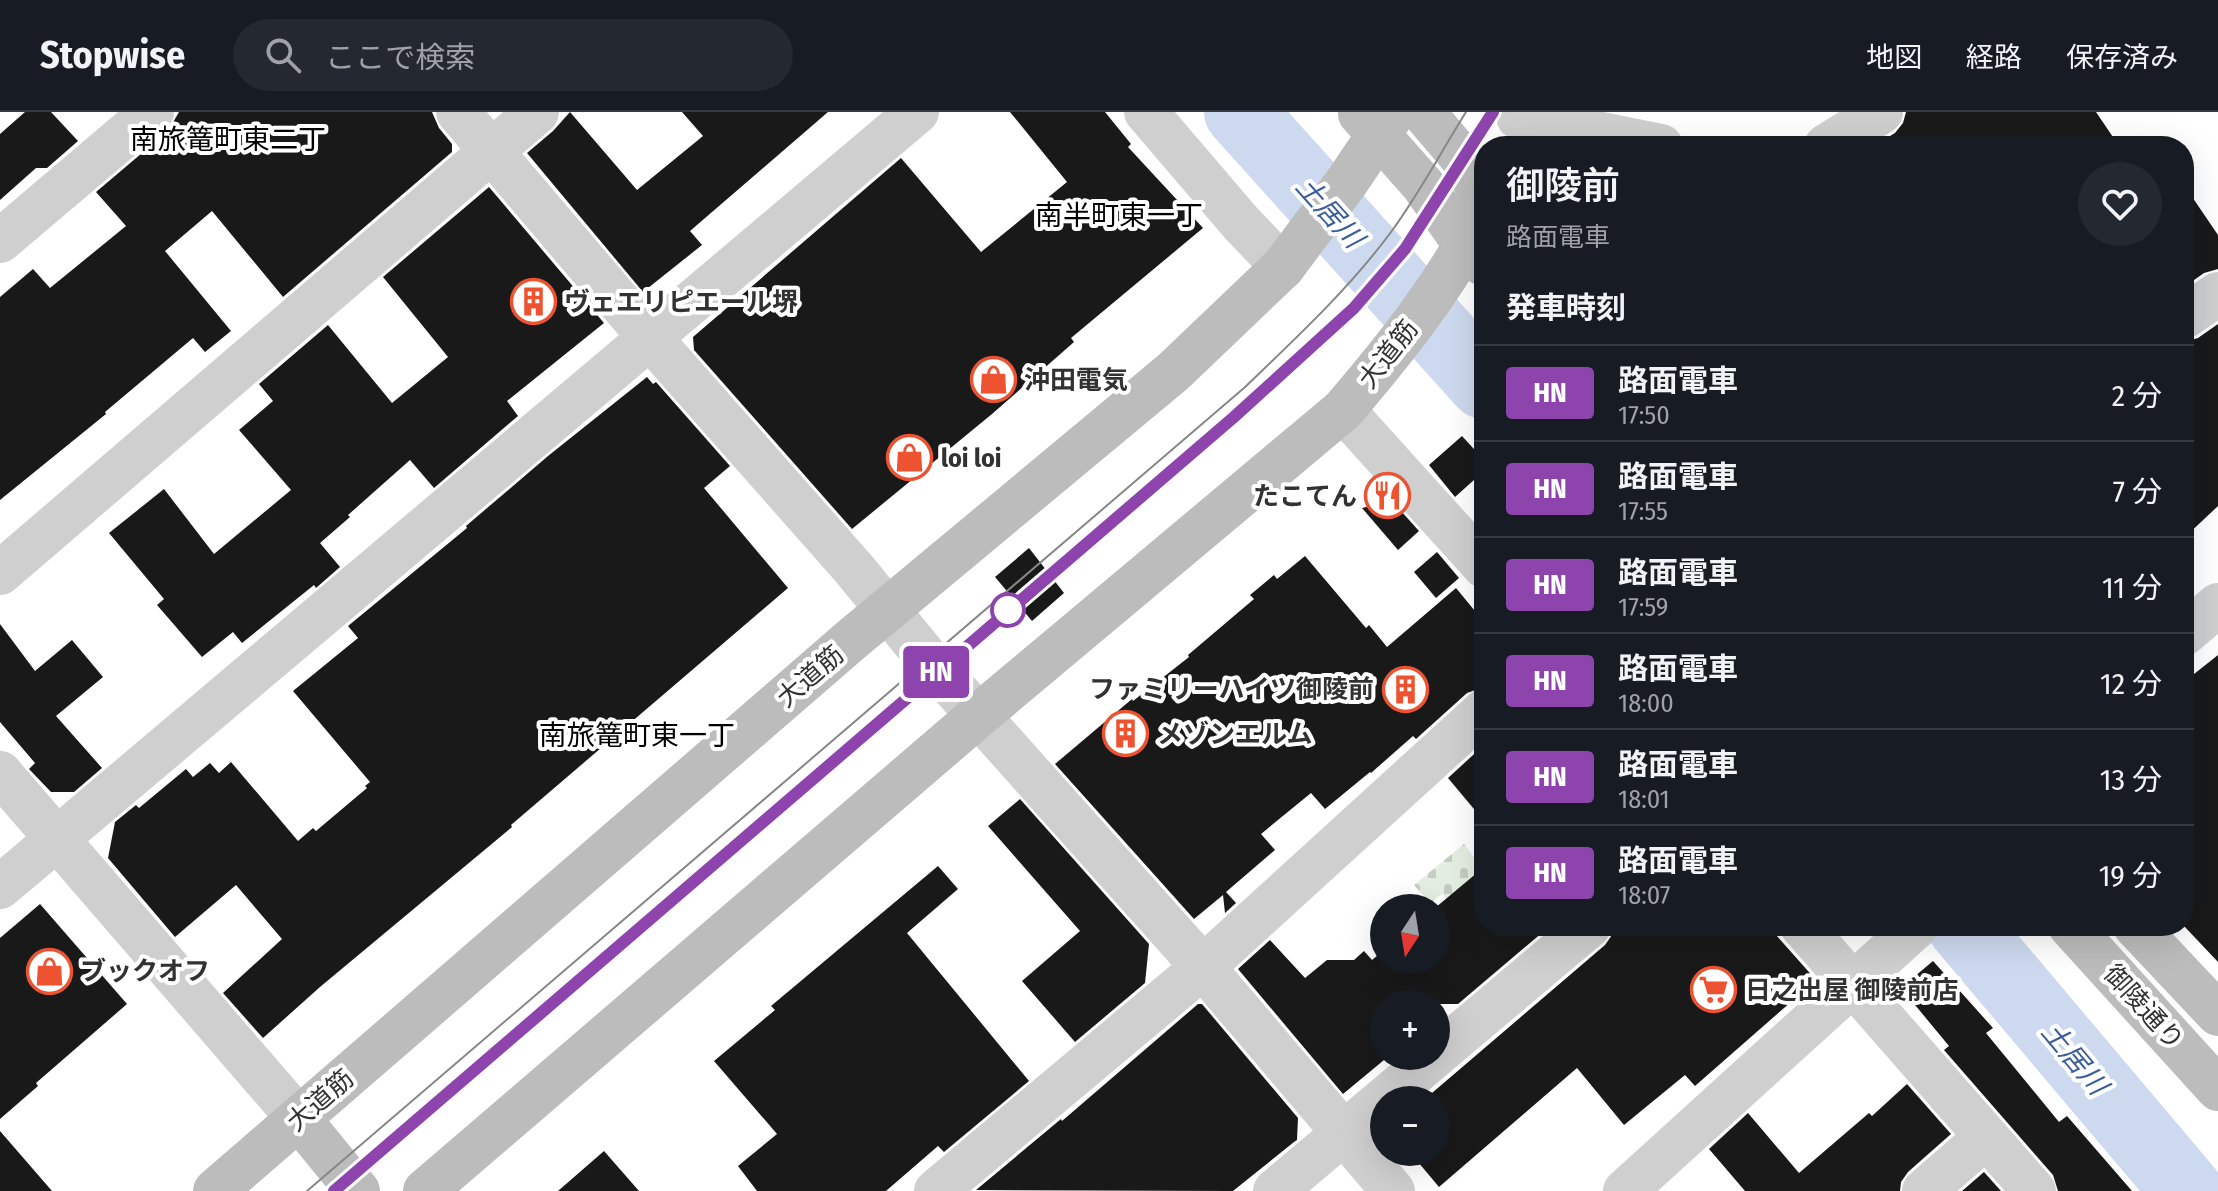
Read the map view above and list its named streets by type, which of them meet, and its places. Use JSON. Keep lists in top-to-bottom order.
{
  "streets": {
    "main road": ["大道筋", "御陵通り"]
  },
  "districts": ["南旅篭町東二丁", "南半町東一丁", "南旅篭町東一丁"],
  "water": ["土居川"],
  "places": {
    "building": ["ヴェエリピエール堺", "ファミリーハイツ御陵前", "メゾンエルム"],
    "shop": ["沖田電気", "loi loi", "ブックオフ"],
    "restaurant": ["たこてん"],
    "supermarket": ["日之出屋 御陵前店"]
  },
  "lines": ["tram line HN"],
  "north": "bottom",
  "page": {
    "header": "Stopwise",
    "search": "ここで検索",
    "nav": ["地図", "経路", "保存済み"],
    "on_map": "HN",
    "heading": [
      ["御陵前", "路面電車"],
      "発車時刻"
    ],
    "list": [
      {
        "mark": "HN",
        "name": "路面電車",
        "note": "17:50",
        "value": "2 分"
      },
      {
        "mark": "HN",
        "name": "路面電車",
        "note": "17:55",
        "value": "7 分"
      },
      {
        "mark": "HN",
        "name": "路面電車",
        "note": "17:59",
        "value": "11 分"
      },
      {
        "mark": "HN",
        "name": "路面電車",
        "note": "18:00",
        "value": "12 分"
      },
      {
        "mark": "HN",
        "name": "路面電車",
        "note": "18:01",
        "value": "13 分"
      },
      {
        "mark": "HN",
        "name": "路面電車",
        "note": "18:07",
        "value": "19 分"
      }
    ],
    "map_buttons": ["+", "−"]
  }
}
